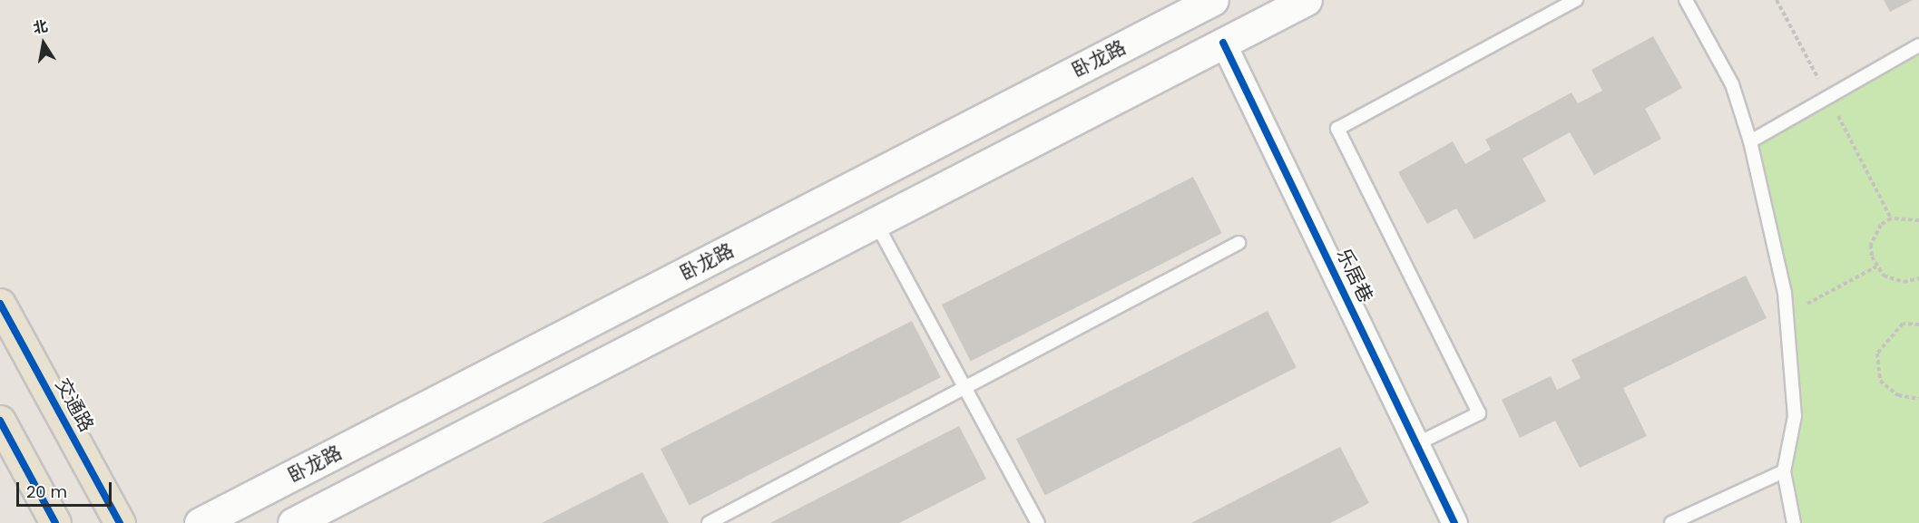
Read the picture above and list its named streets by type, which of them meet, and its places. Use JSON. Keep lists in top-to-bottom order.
{
  "streets": {
    "main road": ["卧龙路", "交通路"],
    "street": ["乐居巷"]
  },
  "scale_bar": "20 m",
  "north": "top"
}
